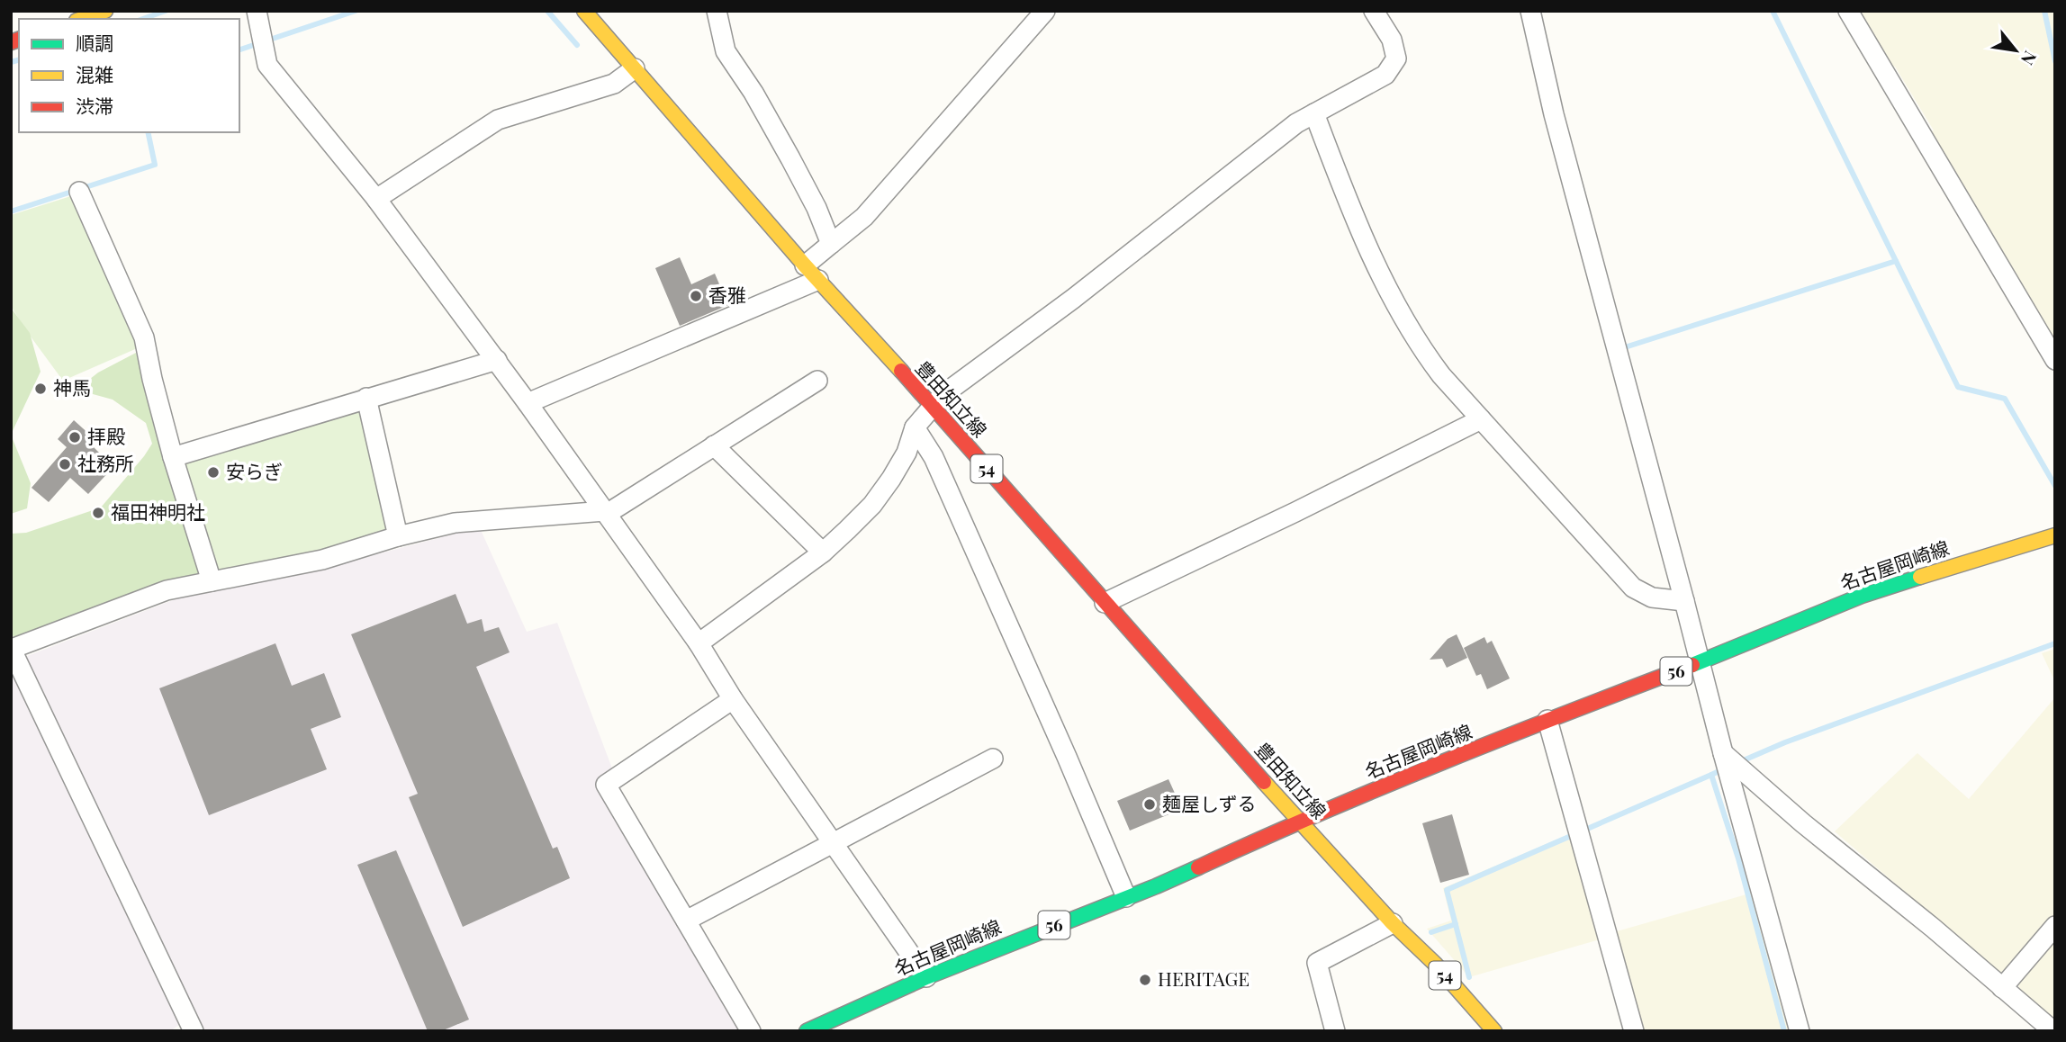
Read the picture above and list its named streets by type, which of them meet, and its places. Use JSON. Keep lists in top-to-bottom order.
{
  "streets": {
    "main road": [
      "豊田知立線",
      "54",
      "名古屋岡崎線",
      "56"
    ]
  },
  "crossings": [
    ["豊田知立線", "名古屋岡崎線"]
  ],
  "places": [
    "香雅",
    "神馬",
    "拝殿",
    "社務所",
    "安らぎ",
    "福田神明社",
    "麺屋しずる",
    "HERITAGE"
  ],
  "legend": ["順調", "混雑", "渋滞"],
  "north": "bottom right"
}
